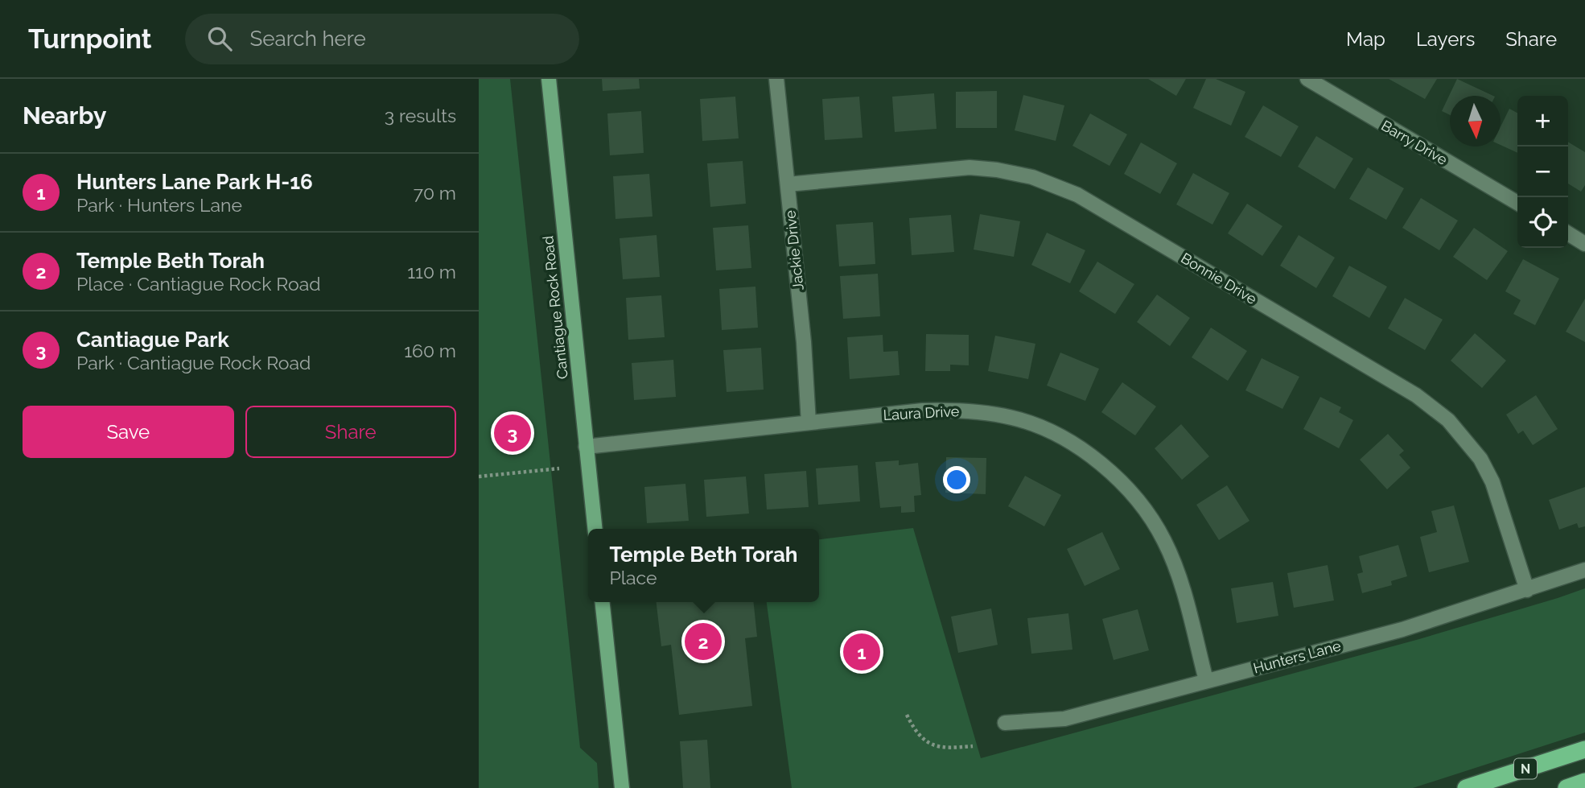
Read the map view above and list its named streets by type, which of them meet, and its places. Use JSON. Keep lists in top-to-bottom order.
{
  "streets": {
    "highway": ["N"],
    "main road": ["Cantiague Rock Road"],
    "street": [
      "Barry Drive",
      "Jackie Drive",
      "Bonnie Drive",
      "Laura Drive",
      "Hunters Lane"
    ]
  },
  "crossings": [
    ["Jackie Drive", "Bonnie Drive"],
    ["Jackie Drive", "Laura Drive"],
    ["Bonnie Drive", "Hunters Lane"],
    ["Cantiague Rock Road", "Laura Drive"],
    ["Laura Drive", "Hunters Lane"]
  ],
  "north": "bottom",
  "page": {
    "header": "Turnpoint",
    "search": "Search here",
    "nav": ["Map", "Layers", "Share"],
    "heading": ["Nearby", "3 results"],
    "map_buttons": ["+", "−"],
    "list": [
      {
        "mark": "1",
        "name": "Hunters Lane Park H-16",
        "note": "Park · Hunters Lane",
        "value": "70 m"
      },
      {
        "mark": "2",
        "name": "Temple Beth Torah",
        "note": "Place · Cantiague Rock Road",
        "value": "110 m"
      },
      {
        "mark": "3",
        "name": "Cantiague Park",
        "note": "Park · Cantiague Rock Road",
        "value": "160 m"
      }
    ],
    "buttons": ["Save", "Share"],
    "pins": ["3", "2", "1"],
    "popup": ["Temple Beth Torah", "Place"]
  }
}
